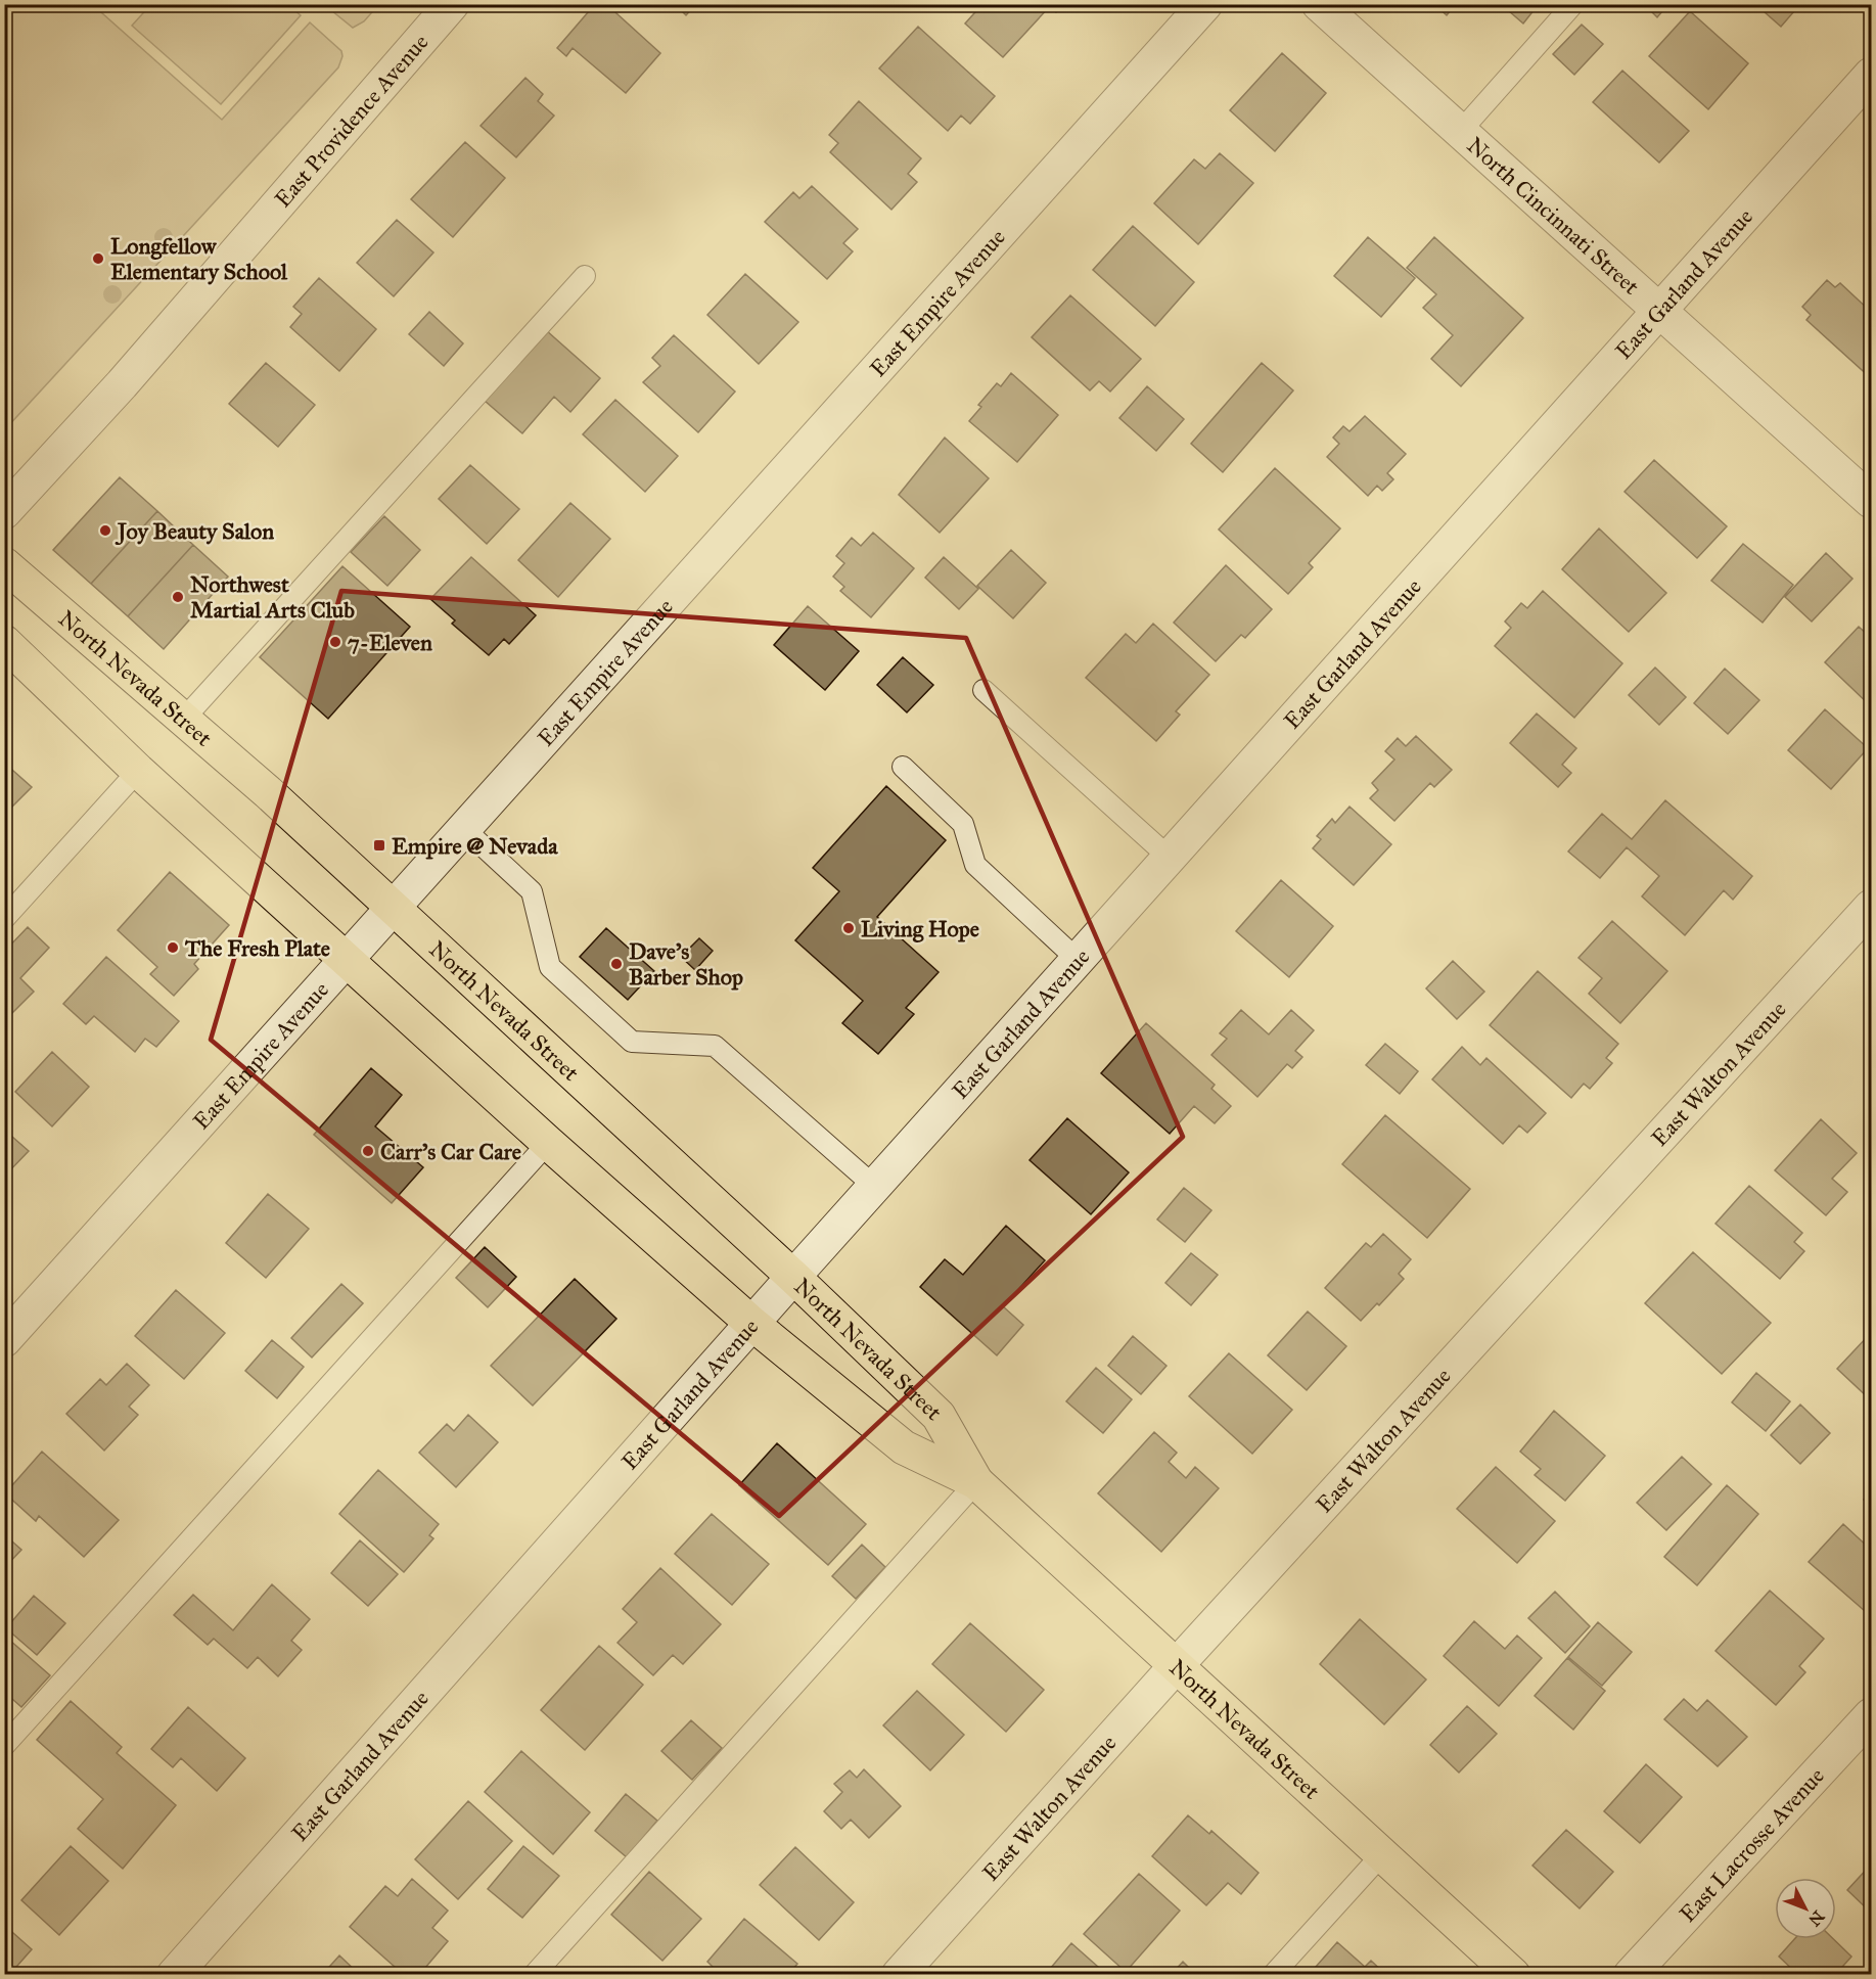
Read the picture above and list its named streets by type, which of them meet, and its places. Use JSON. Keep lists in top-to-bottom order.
{
  "streets": {
    "main road": ["North Nevada Street"],
    "street": [
      "East Providence Avenue",
      "North Cincinnati Street",
      "East Garland Avenue",
      "East Empire Avenue",
      "East Walton Avenue",
      "East Lacrosse Avenue"
    ]
  },
  "crossings": [
    ["North Cincinnati Street", "East Garland Avenue"],
    ["East Garland Avenue", "North Nevada Street"],
    ["East Empire Avenue", "North Nevada Street"],
    ["North Nevada Street", "East Walton Avenue"]
  ],
  "places": {
    "other": [
      "Longfellow Elementary School",
      "Joy Beauty Salon",
      "Northwest Martial Arts Club",
      "7-Eleven",
      "Living Hope",
      "The Fresh Plate",
      "Dave's Barber Shop",
      "Carr's Car Care"
    ],
    "transit": ["Empire @ Nevada"]
  },
  "north": "bottom right"
}
